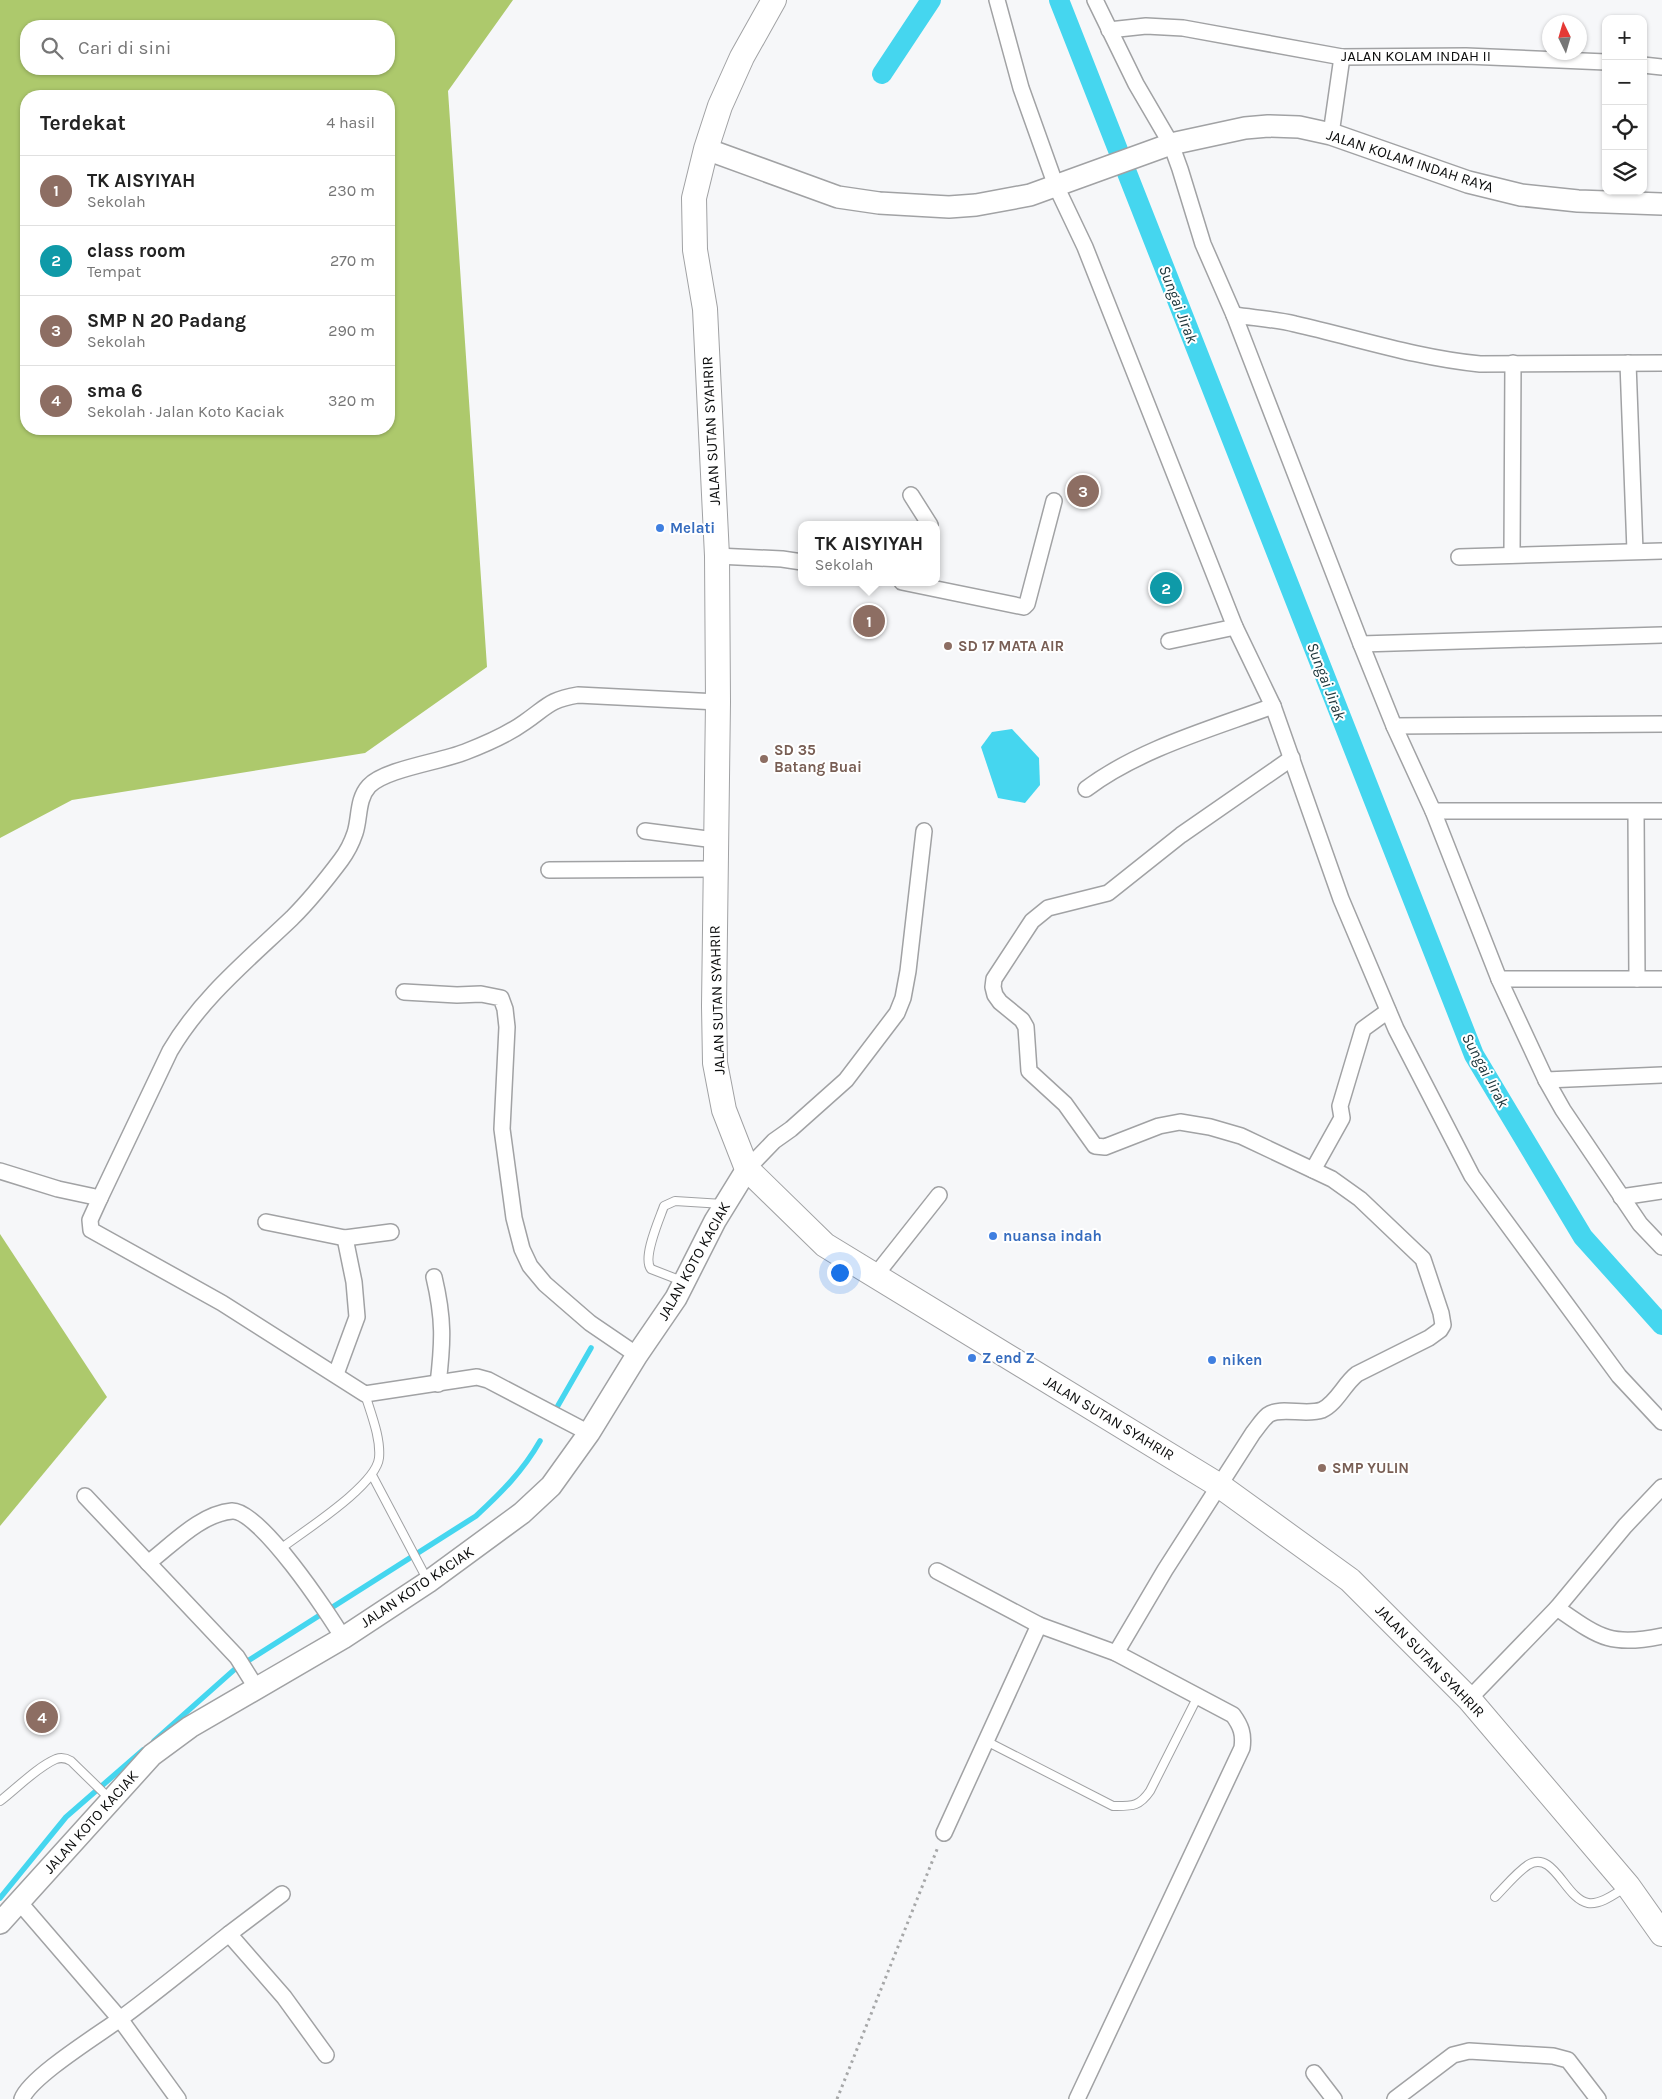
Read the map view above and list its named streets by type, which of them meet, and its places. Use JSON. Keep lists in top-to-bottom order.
{
  "streets": {
    "main road": ["JALAN SUTAN SYAHRIR"],
    "street": ["JALAN KOLAM INDAH II", "JALAN KOLAM INDAH RAYA", "JALAN KOTO KACIAK"]
  },
  "crossings": [
    ["JALAN KOLAM INDAH RAYA", "JALAN SUTAN SYAHRIR"],
    ["JALAN SUTAN SYAHRIR", "JALAN KOTO KACIAK"]
  ],
  "water": ["Sungai Jirak"],
  "places": [
    "Melati",
    "SD 17 MATA AIR",
    "SD 35 Batang Buai",
    "nuansa indah",
    "Z end Z",
    "niken",
    "SMP YULIN"
  ],
  "north": "top",
  "page": {
    "map_buttons": ["+", "−"],
    "search": "Cari di sini",
    "heading": ["Terdekat", "4 hasil"],
    "list": [
      {
        "mark": "1",
        "name": "TK AISYIYAH",
        "note": "Sekolah",
        "value": "230 m"
      },
      {
        "mark": "2",
        "name": "class room",
        "note": "Tempat",
        "value": "270 m"
      },
      {
        "mark": "3",
        "name": "SMP N 20 Padang",
        "note": "Sekolah",
        "value": "290 m"
      },
      {
        "mark": "4",
        "name": "sma 6",
        "note": "Sekolah · Jalan Koto Kaciak",
        "value": "320 m"
      }
    ],
    "pins": [
      "3",
      "2",
      "1",
      "4"
    ],
    "popup": ["TK AISYIYAH", "Sekolah"]
  }
}
